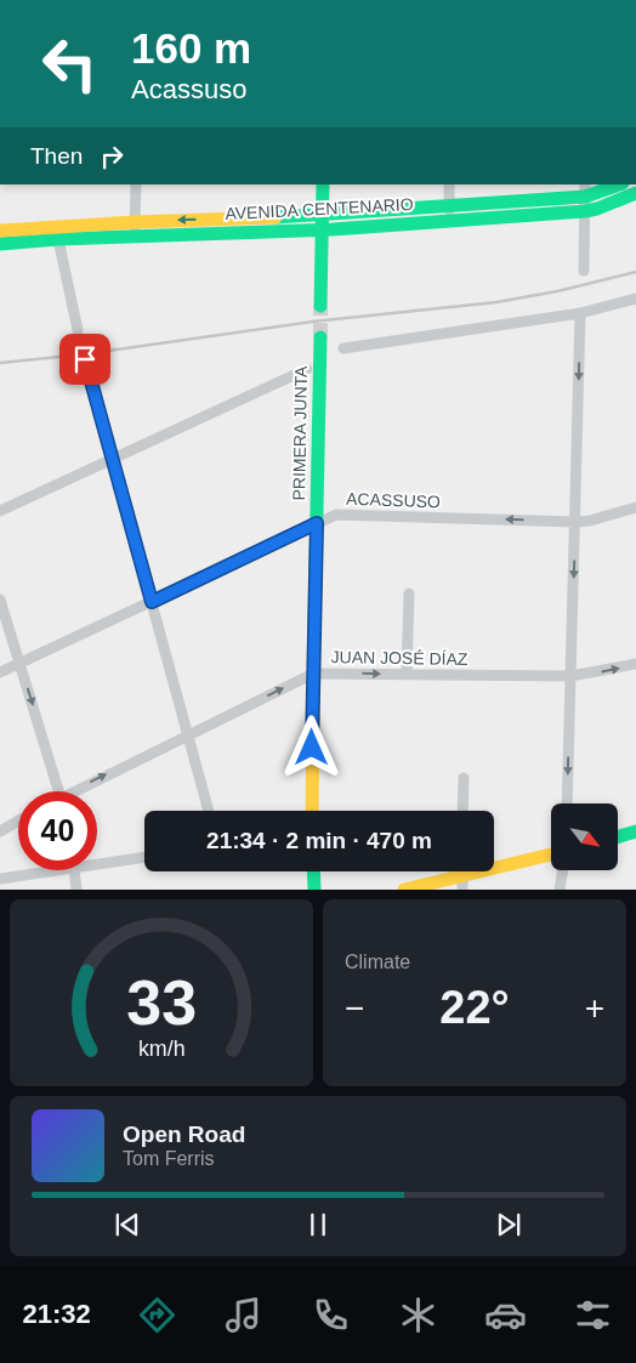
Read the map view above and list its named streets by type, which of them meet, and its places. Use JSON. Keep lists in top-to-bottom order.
{
  "streets": {
    "main road": ["AVENIDA CENTENARIO", "PRIMERA JUNTA"],
    "street": ["ACASSUSO", "JUAN JOSÉ DÍAZ"]
  },
  "crossings": [
    ["PRIMERA JUNTA", "ACASSUSO"],
    ["PRIMERA JUNTA", "JUAN JOSÉ DÍAZ"]
  ],
  "one_way": ["ACASSUSO", "JUAN JOSÉ DÍAZ"],
  "north": "bottom right",
  "page": {
    "turn": ["160 m", "Acassuso"],
    "then": "Then",
    "limit": "40",
    "trip": "21:34 · 2 min · 470 m",
    "tile": "Climate",
    "heat": ["−", "22°", "+"],
    "song": ["Open Road", "Tom Ferris"],
    "tabs": "21:32",
    "gauge": ["33", "km/h"]
  }
}
